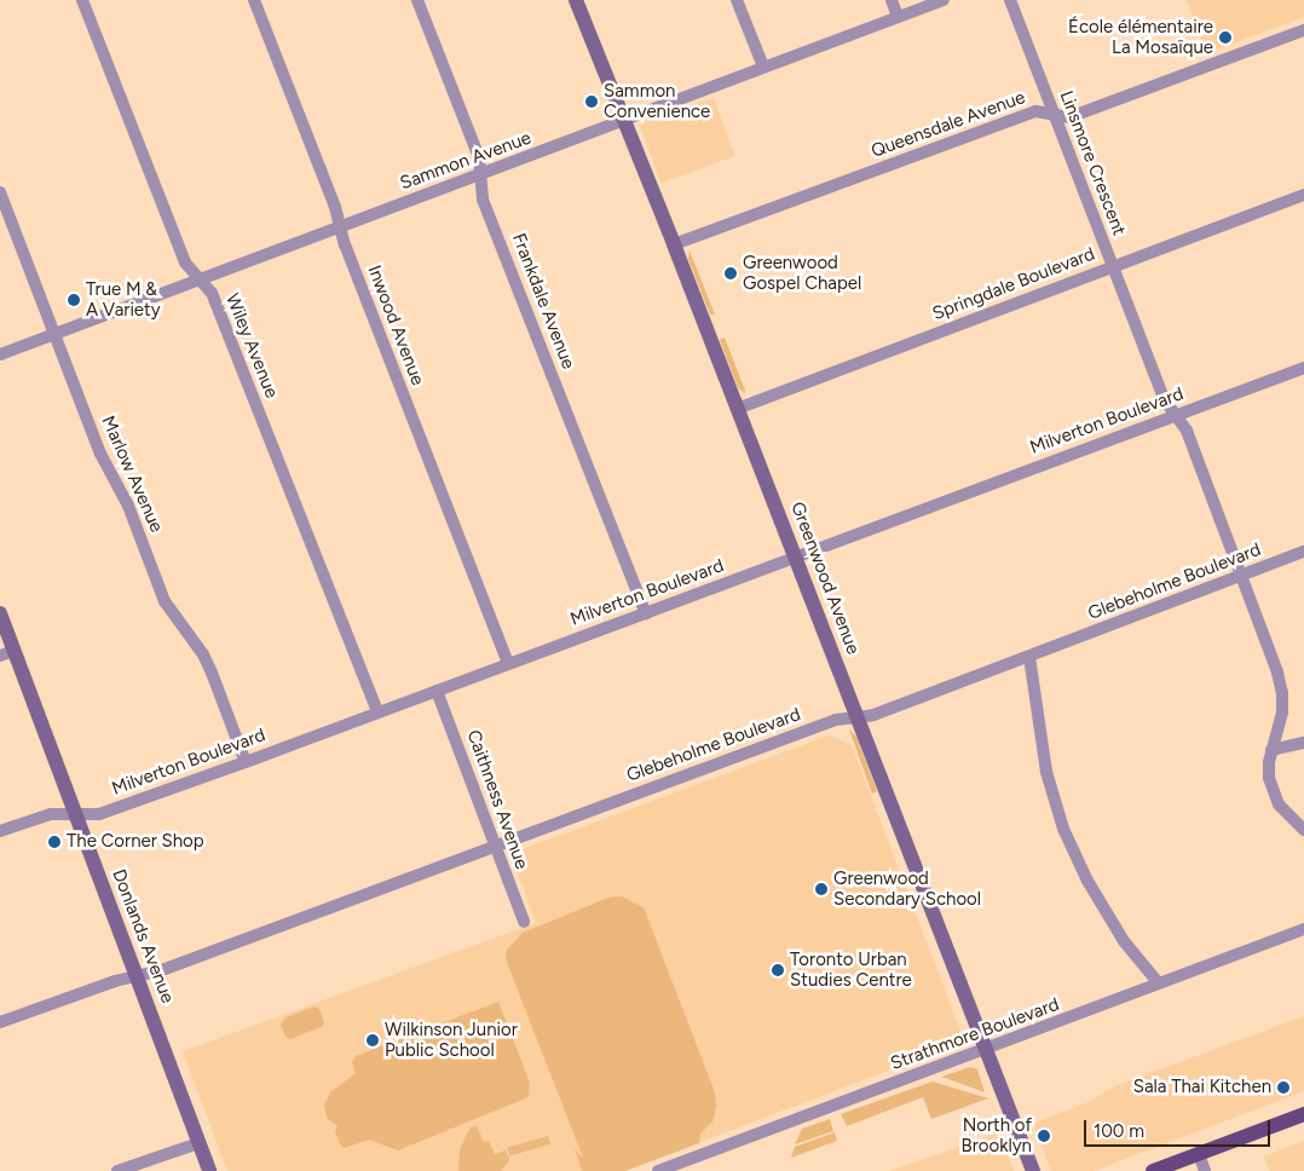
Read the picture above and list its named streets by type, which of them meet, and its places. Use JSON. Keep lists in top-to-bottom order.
{
  "streets": {
    "street": [
      "Queensdale Avenue",
      "Sammon Avenue",
      "Linsmore Crescent",
      "Springdale Boulevard",
      "Frankdale Avenue",
      "Inwood Avenue",
      "Wiley Avenue",
      "Milverton Boulevard",
      "Marlow Avenue",
      "Greenwood Avenue",
      "Glebeholme Boulevard",
      "Caithness Avenue",
      "Donlands Avenue",
      "Strathmore Boulevard"
    ]
  },
  "crossings": [
    ["Queensdale Avenue", "Linsmore Crescent"],
    ["Queensdale Avenue", "Greenwood Avenue"],
    ["Sammon Avenue", "Frankdale Avenue"],
    ["Sammon Avenue", "Inwood Avenue"],
    ["Sammon Avenue", "Wiley Avenue"],
    ["Sammon Avenue", "Marlow Avenue"],
    ["Sammon Avenue", "Greenwood Avenue"],
    ["Linsmore Crescent", "Springdale Boulevard"],
    ["Linsmore Crescent", "Milverton Boulevard"],
    ["Linsmore Crescent", "Glebeholme Boulevard"],
    ["Springdale Boulevard", "Greenwood Avenue"],
    ["Frankdale Avenue", "Milverton Boulevard"],
    ["Inwood Avenue", "Milverton Boulevard"],
    ["Wiley Avenue", "Milverton Boulevard"],
    ["Milverton Boulevard", "Marlow Avenue"],
    ["Milverton Boulevard", "Greenwood Avenue"],
    ["Milverton Boulevard", "Caithness Avenue"],
    ["Milverton Boulevard", "Donlands Avenue"],
    ["Greenwood Avenue", "Glebeholme Boulevard"],
    ["Greenwood Avenue", "Strathmore Boulevard"],
    ["Glebeholme Boulevard", "Caithness Avenue"],
    ["Glebeholme Boulevard", "Donlands Avenue"]
  ],
  "places": [
    "École élémentaire La Mosaïque",
    "Sammon Convenience",
    "Greenwood Gospel Chapel",
    "True M & A Variety",
    "The Corner Shop",
    "Greenwood Secondary School",
    "Toronto Urban Studies Centre",
    "Wilkinson Junior Public School",
    "Sala Thai Kitchen",
    "North of Brooklyn"
  ],
  "scale_bar": "100 m"
}
